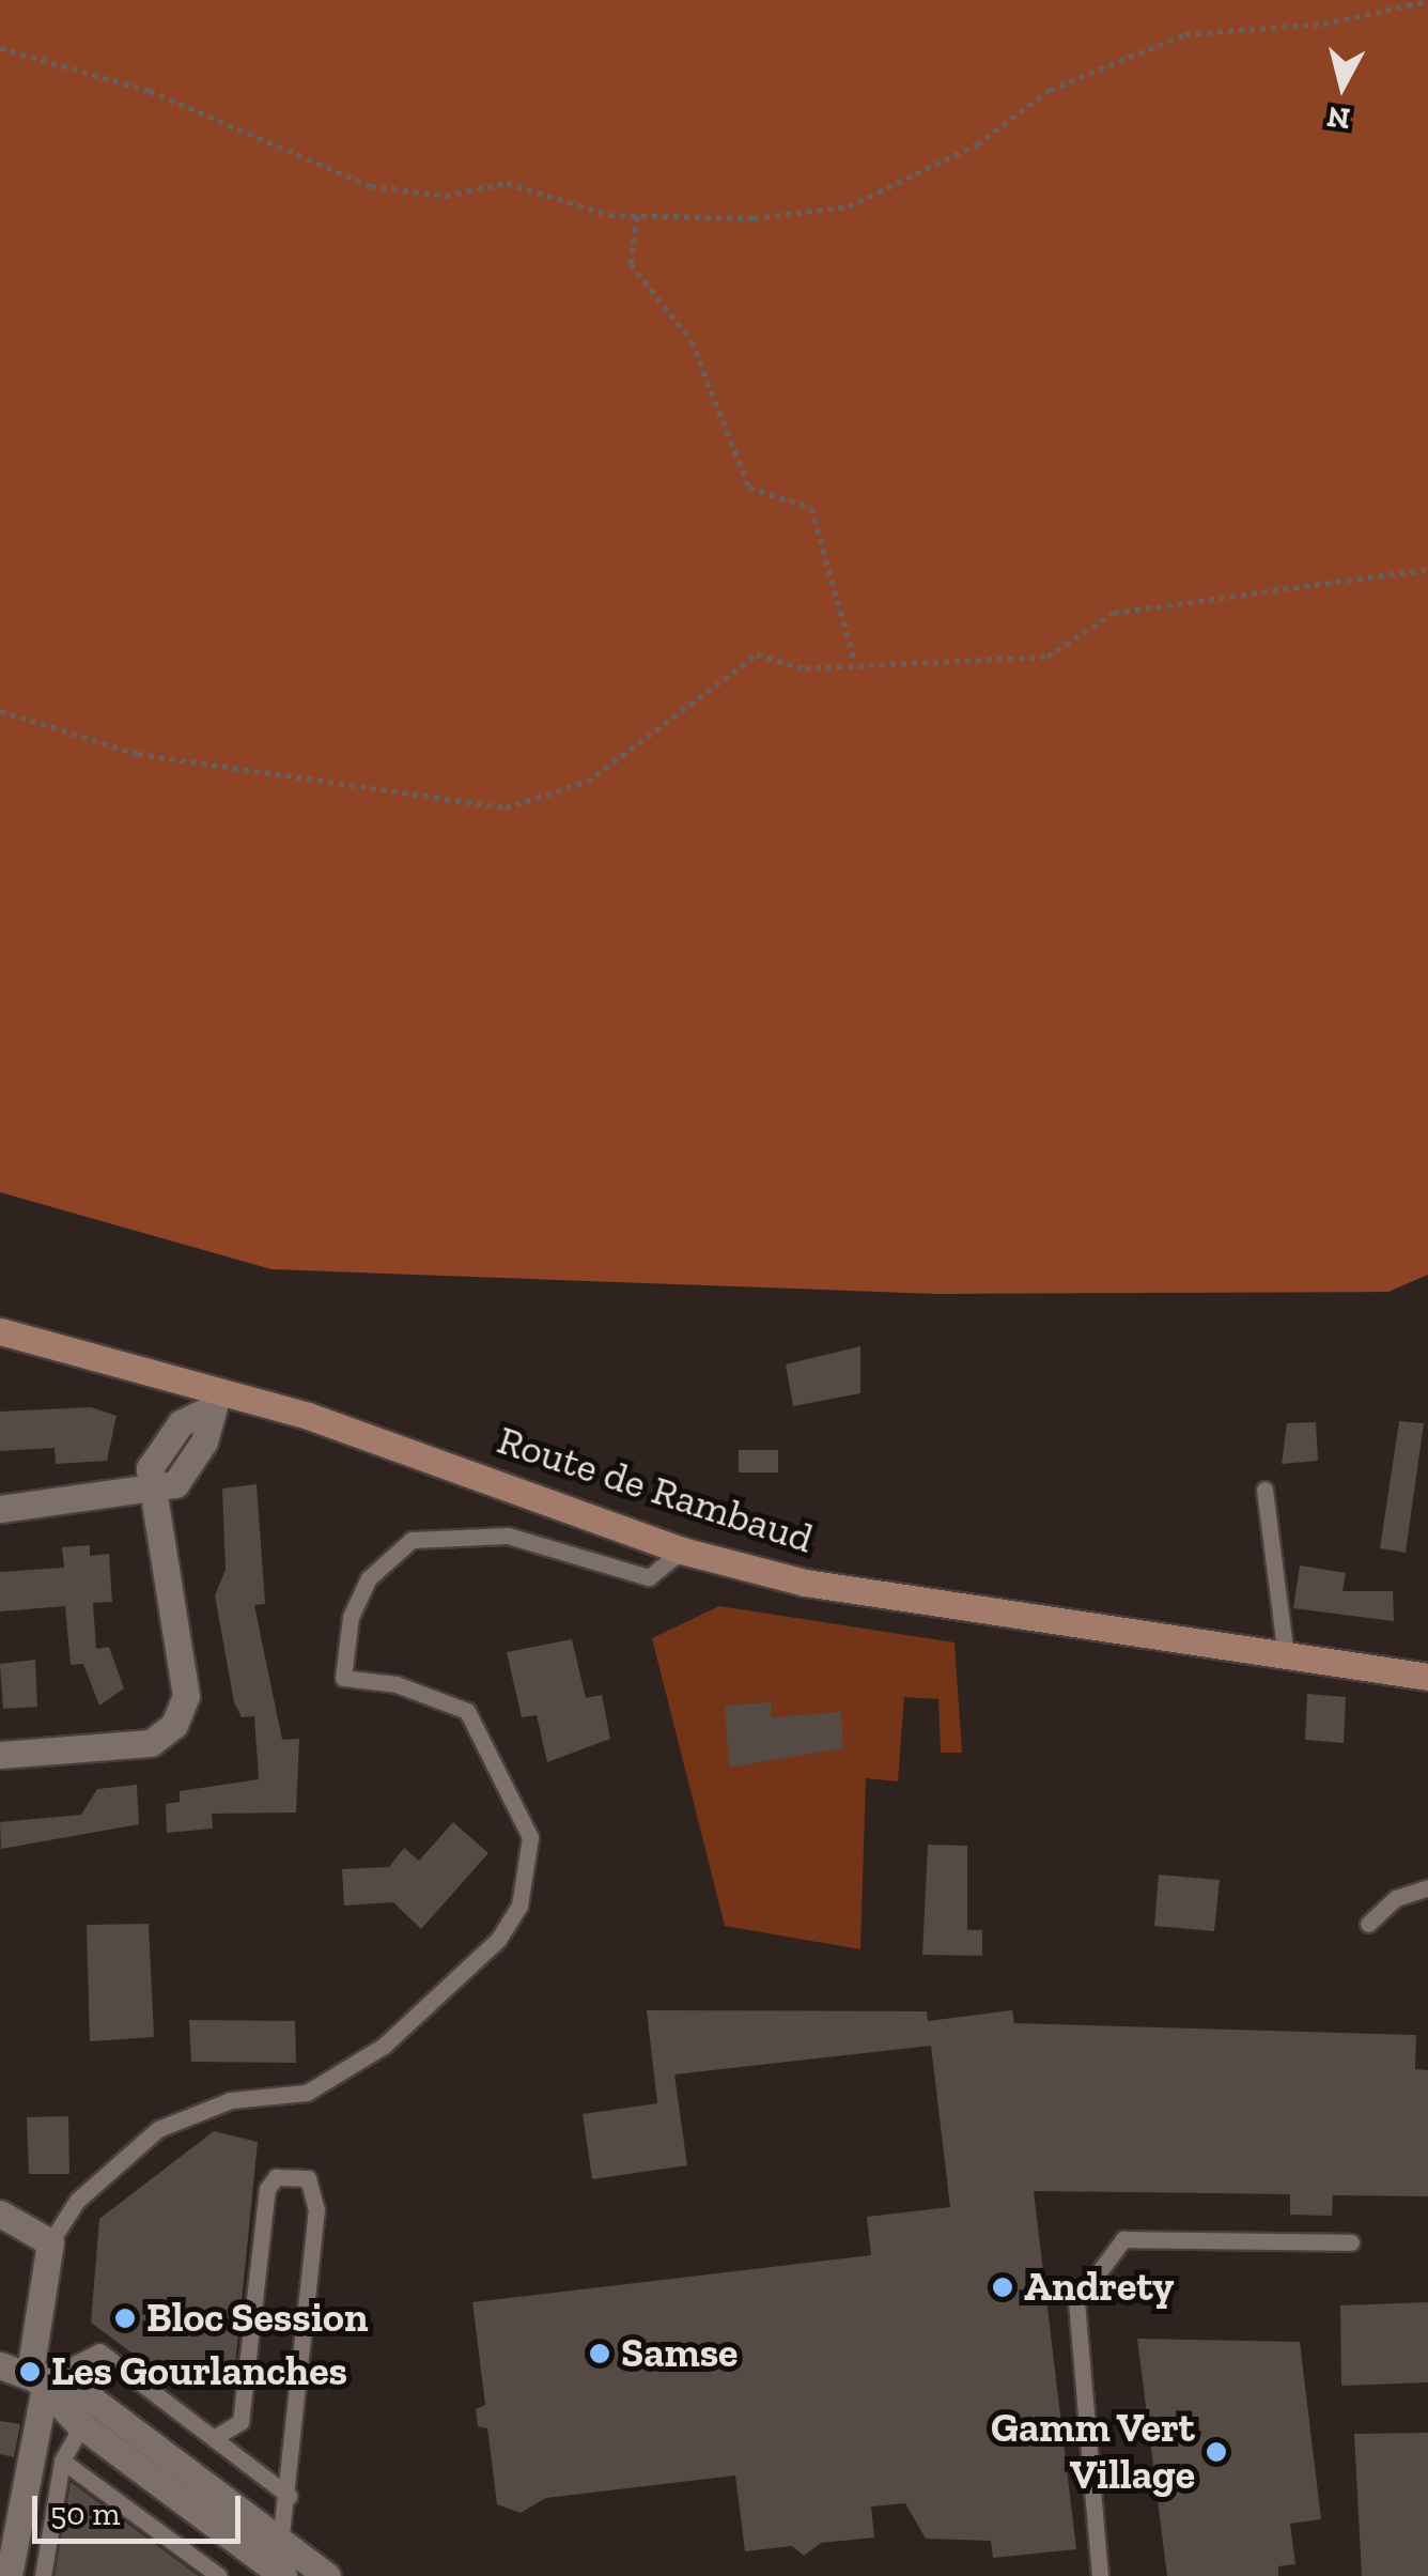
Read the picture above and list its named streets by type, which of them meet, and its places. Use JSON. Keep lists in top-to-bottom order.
{
  "streets": {
    "street": ["Route de Rambaud"]
  },
  "places": [
    "Andrety",
    "Bloc Session",
    "Samse",
    "Les Gourlanches",
    "Gamm Vert Village"
  ],
  "scale_bar": "50 m",
  "north": "bottom"
}
